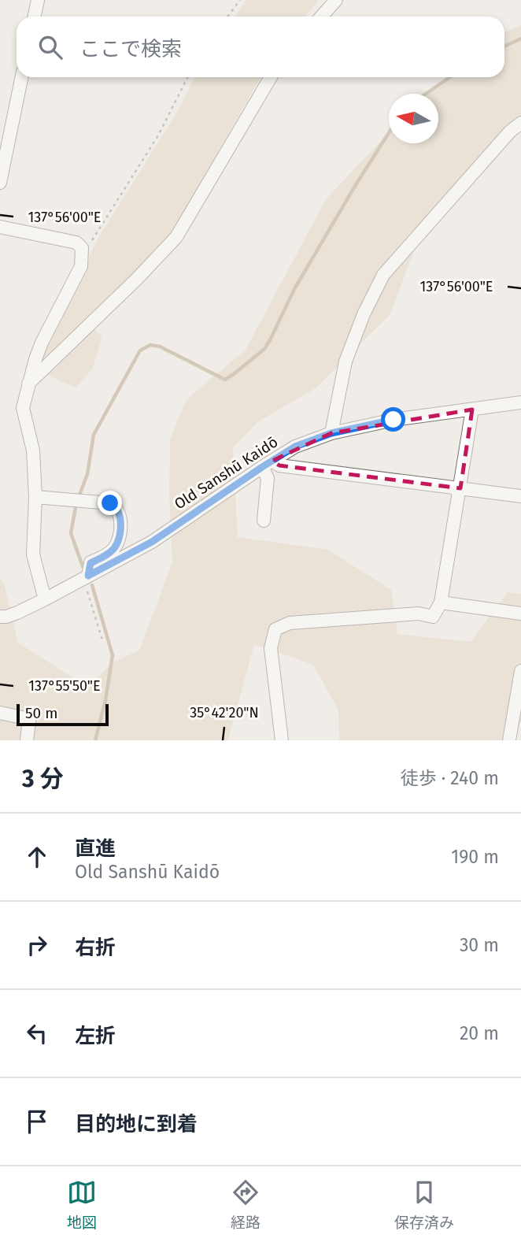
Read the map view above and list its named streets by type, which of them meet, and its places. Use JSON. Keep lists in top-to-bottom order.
{
  "streets": {
    "street": ["Old Sanshū Kaidō"]
  },
  "scale_bar": "50 m",
  "north": "left",
  "page": {
    "search": "ここで検索",
    "scale": "50 m",
    "heading": ["3 分", "徒歩 · 240 m"],
    "list": [
      ["直進", "Old Sanshū Kaidō", "190 m"],
      ["右折", "30 m"],
      ["左折", "20 m"],
      "目的地に到着"
    ],
    "nav": ["地図", "経路", "保存済み"]
  },
  "coordinates": ["137°56'00\"E", "137°55'50\"E", "35°42'20\"N"]
}
